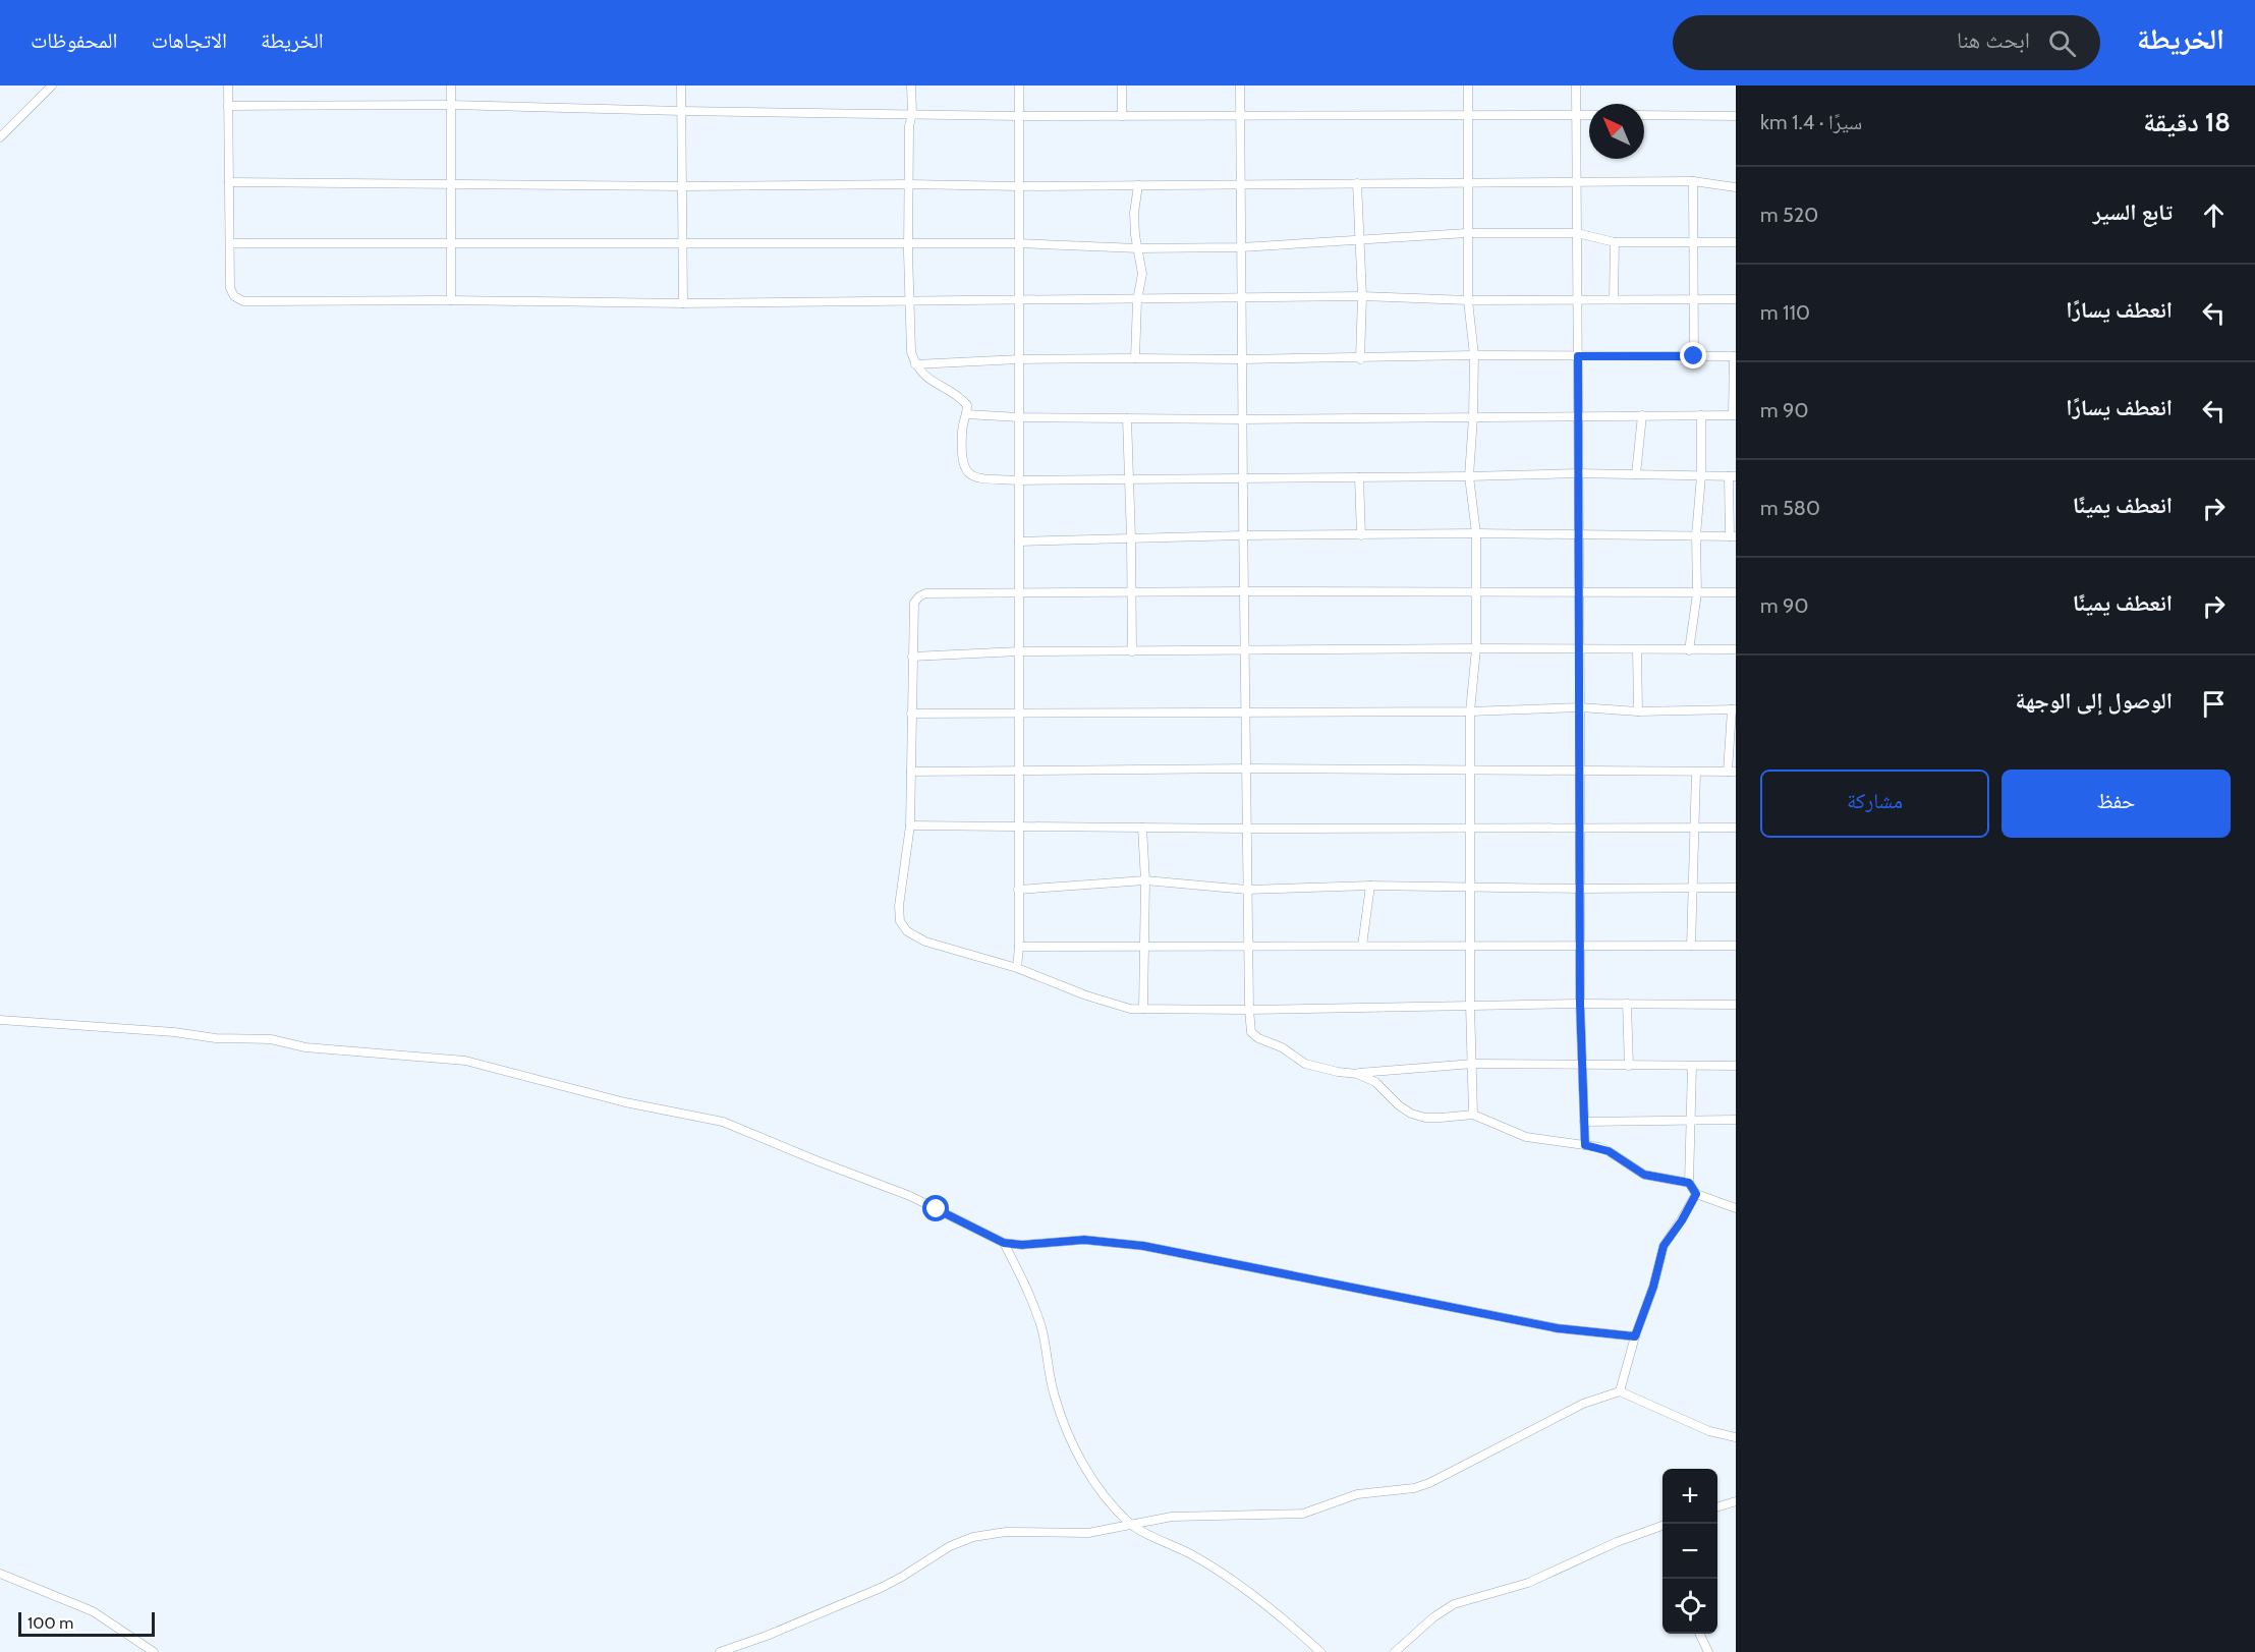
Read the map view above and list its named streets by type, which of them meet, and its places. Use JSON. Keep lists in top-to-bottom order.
{
  "scale_bar": "100 m",
  "north": "top left",
  "page": {
    "header": "الخريطة",
    "search": "ابحث هنا",
    "nav": ["الخريطة", "الاتجاهات", "المحفوظات"],
    "heading": ["18 دقيقة", "سيرًا · 1.4 km"],
    "list": [
      ["تابع السير", "520 m"],
      ["انعطف يسارًا", "110 m"],
      ["انعطف يسارًا", "90 m"],
      ["انعطف يمينًا", "580 m"],
      ["انعطف يمينًا", "90 m"],
      "الوصول إلى الوجهة"
    ],
    "buttons": ["حفظ", "مشاركة"],
    "map_buttons": ["+", "−"],
    "scale": "100 m"
  }
}
